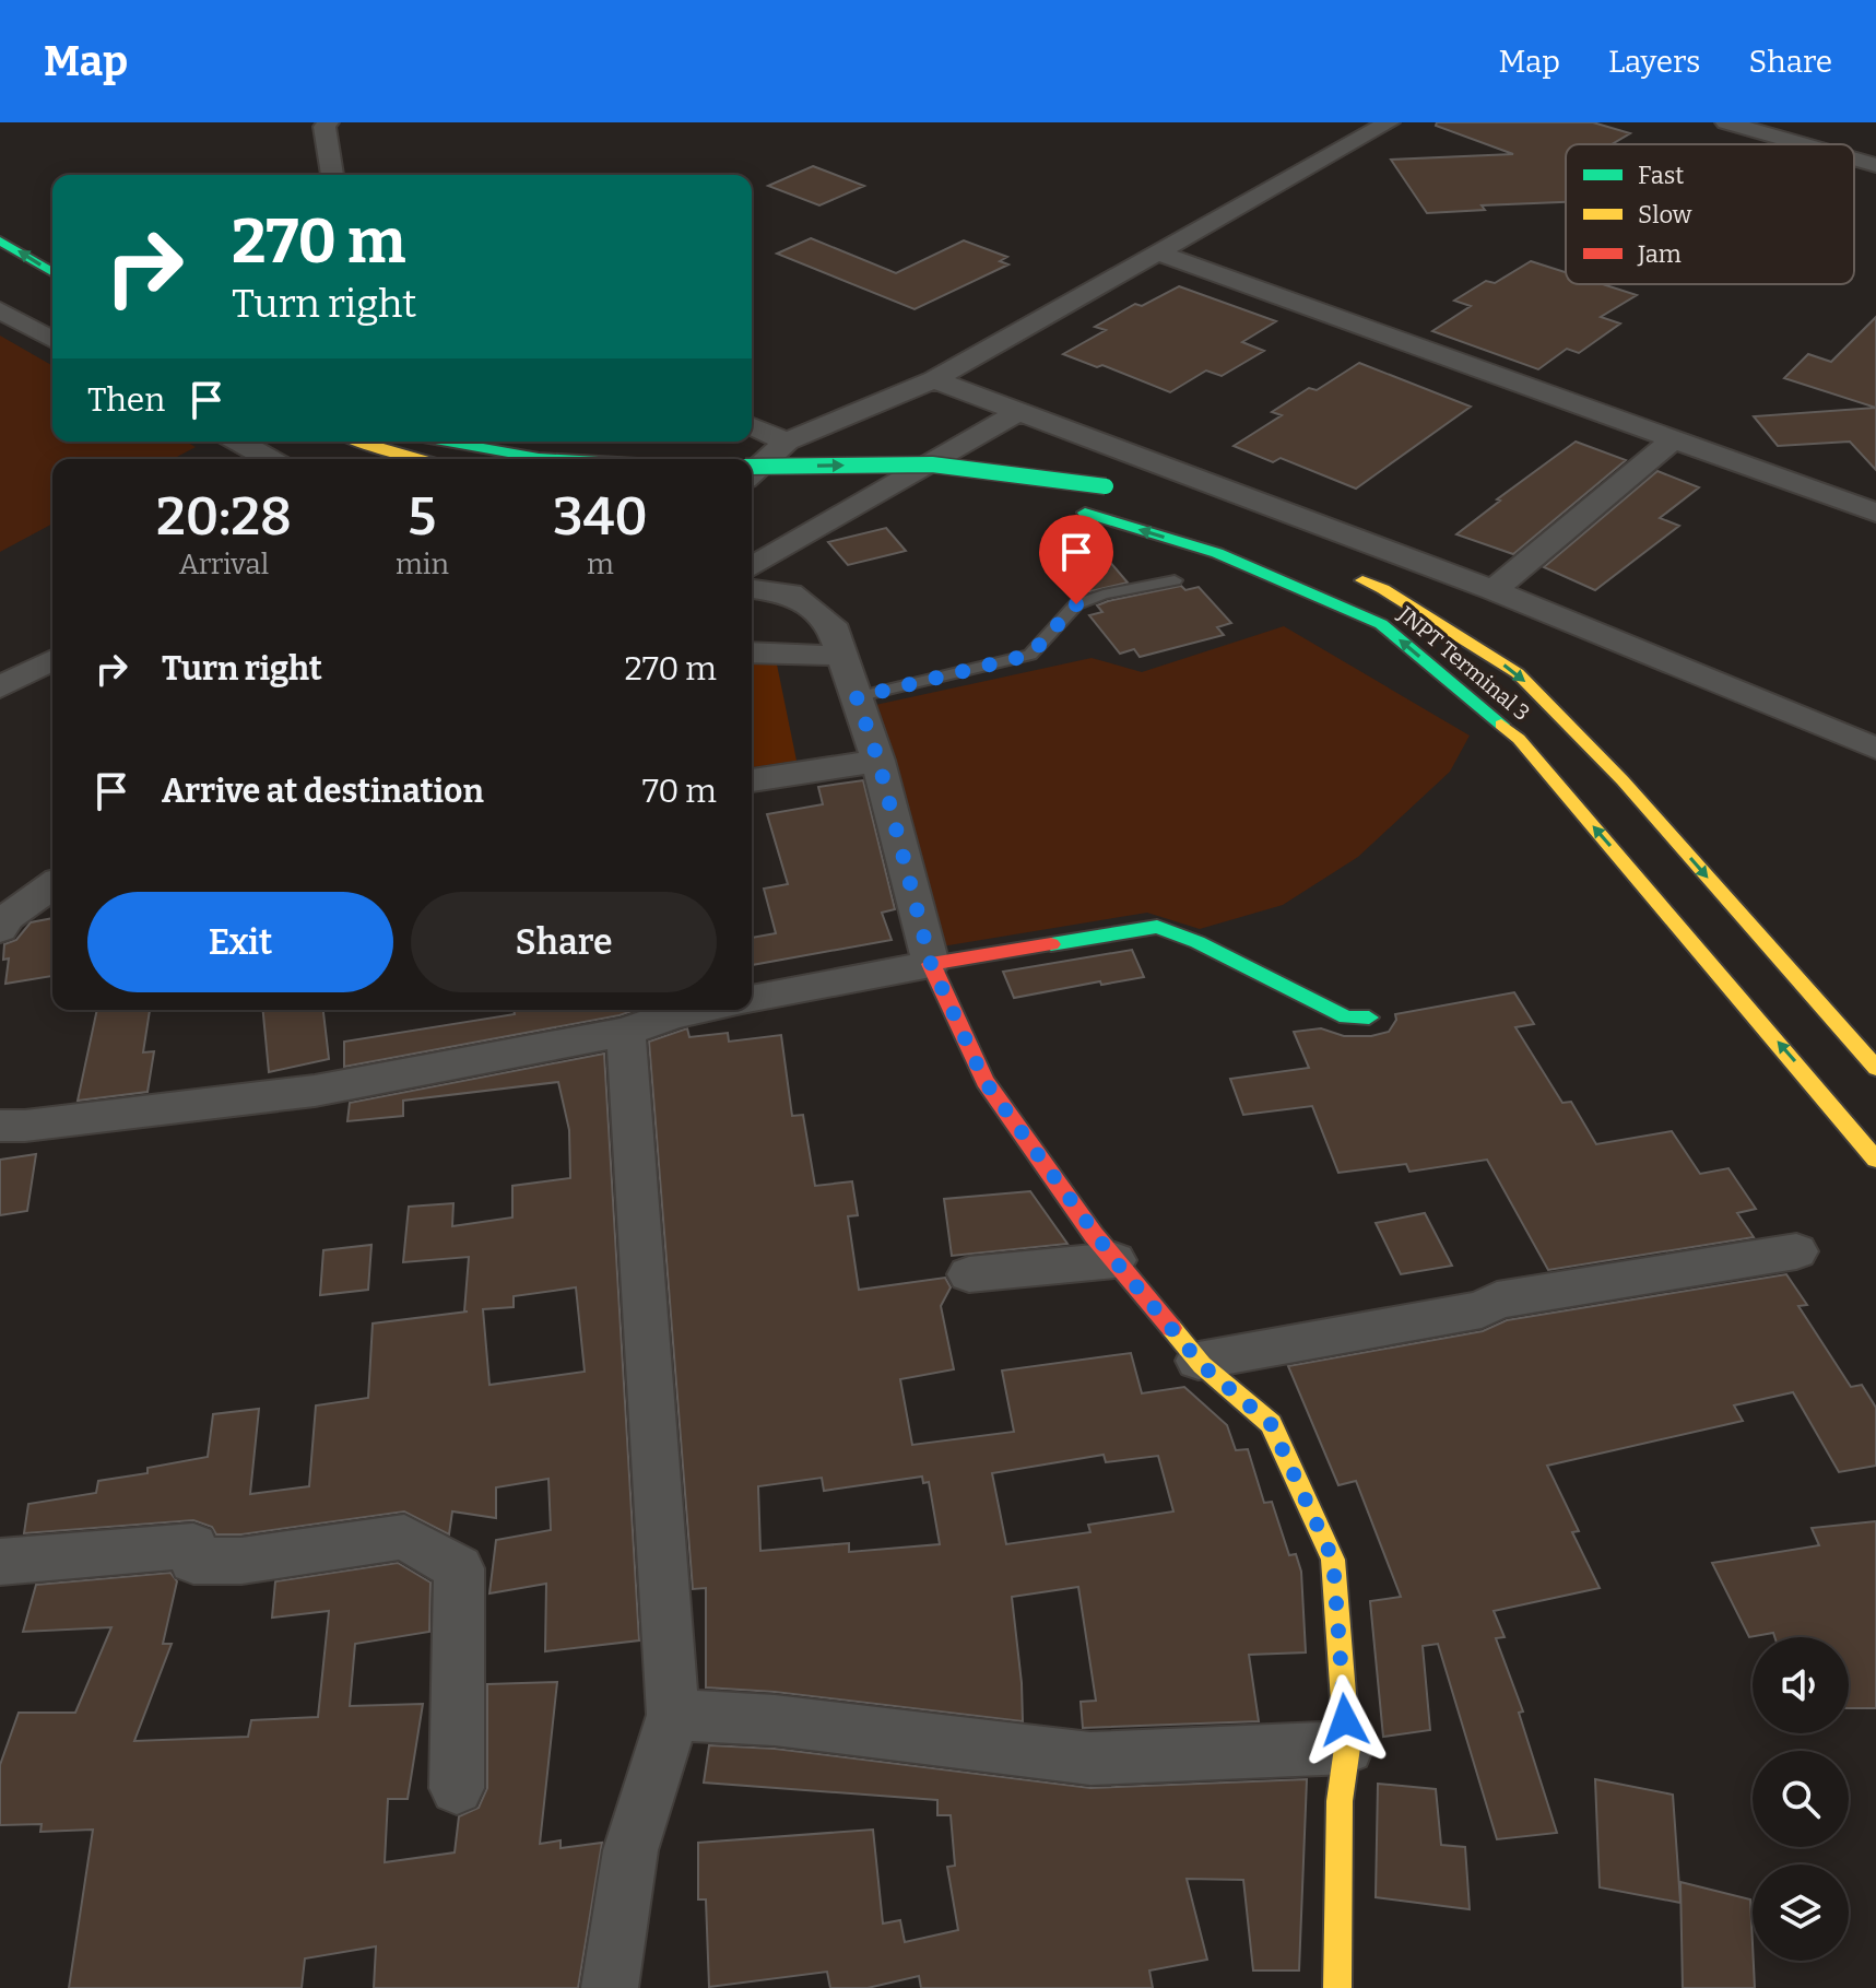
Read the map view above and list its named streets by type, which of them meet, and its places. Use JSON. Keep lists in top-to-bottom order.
{
  "streets": {
    "main road": ["JNPT Terminal 3"]
  },
  "legend": ["Fast", "Slow", "Jam"],
  "page": {
    "header": "Map",
    "nav": ["Map", "Layers", "Share"],
    "turn": ["270 m", "Turn right"],
    "then": "Then",
    "eta": [
      "20:28",
      "Arrival",
      "5",
      "min",
      "340",
      "m"
    ],
    "list": [
      {
        "name": "Turn right",
        "value": "270 m"
      },
      {
        "name": "Arrive at destination",
        "value": "70 m"
      }
    ],
    "buttons": ["Exit", "Share"]
  }
}
